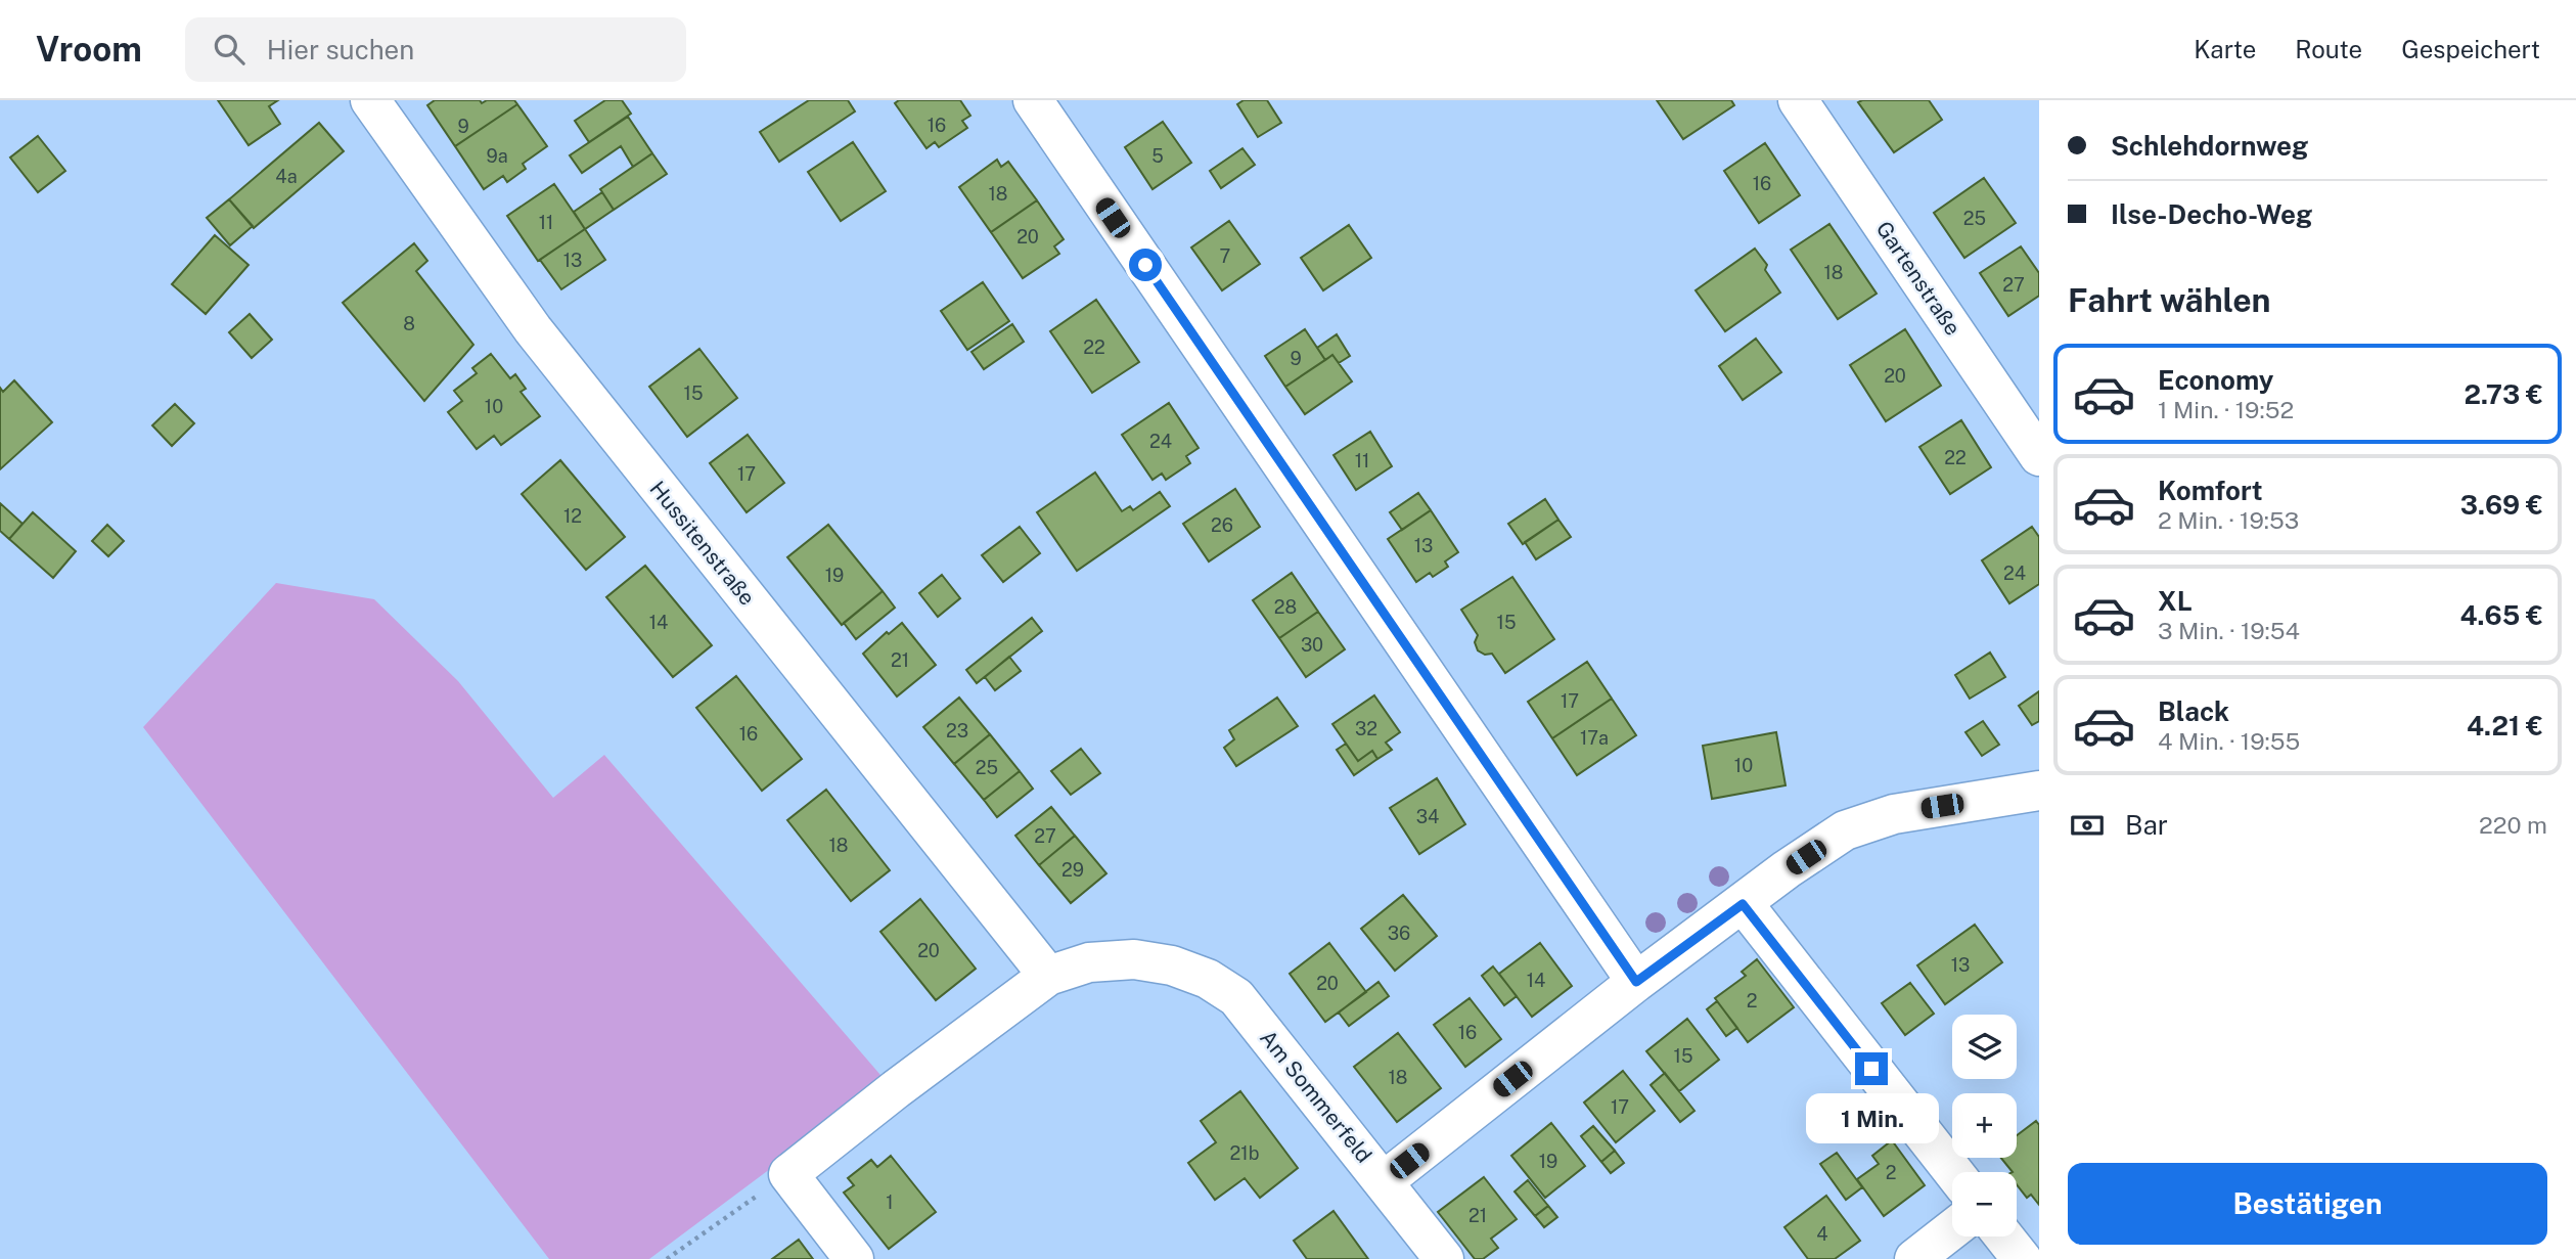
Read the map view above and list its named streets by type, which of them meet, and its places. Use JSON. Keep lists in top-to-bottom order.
{
  "streets": {
    "street": ["Gartenstraße", "Hussitenstraße", "Am Sommerfeld"]
  },
  "crossings": [
    ["Hussitenstraße", "Am Sommerfeld"]
  ],
  "house_numbers": [
    "16",
    "9",
    "9a",
    "5",
    "4a",
    "16",
    "18",
    "25",
    "11",
    "20",
    "7",
    "13",
    "18",
    "27",
    "8",
    "22",
    "9",
    "20",
    "15",
    "10",
    "24",
    "22",
    "11",
    "17",
    "12",
    "26",
    "13",
    "24",
    "19",
    "28",
    "14",
    "15",
    "30",
    "21",
    "17",
    "32",
    "23",
    "16",
    "17a",
    "10",
    "25",
    "34",
    "27",
    "18",
    "29",
    "36",
    "20",
    "13",
    "14",
    "20",
    "2",
    "16",
    "15",
    "18",
    "17",
    "21b",
    "19",
    "2",
    "1",
    "21",
    "4"
  ],
  "page": {
    "header": "Vroom",
    "search": "Hier suchen",
    "nav": ["Karte", "Route", "Gespeichert"],
    "banner": ["Schlehdornweg", "Ilse-Decho-Weg"],
    "heading": "Fahrt wählen",
    "list": [
      {
        "name": "Economy",
        "note": "1 Min. · 19:52",
        "value": "2.73 €"
      },
      {
        "name": "Komfort",
        "note": "2 Min. · 19:53",
        "value": "3.69 €"
      },
      {
        "name": "XL",
        "note": "3 Min. · 19:54",
        "value": "4.65 €"
      },
      {
        "name": "Black",
        "note": "4 Min. · 19:55",
        "value": "4.21 €"
      }
    ],
    "pay": ["Bar", "220 m"],
    "map_buttons": ["+", "−"],
    "bubble": "1 Min.",
    "buttons": "Bestätigen"
  }
}
